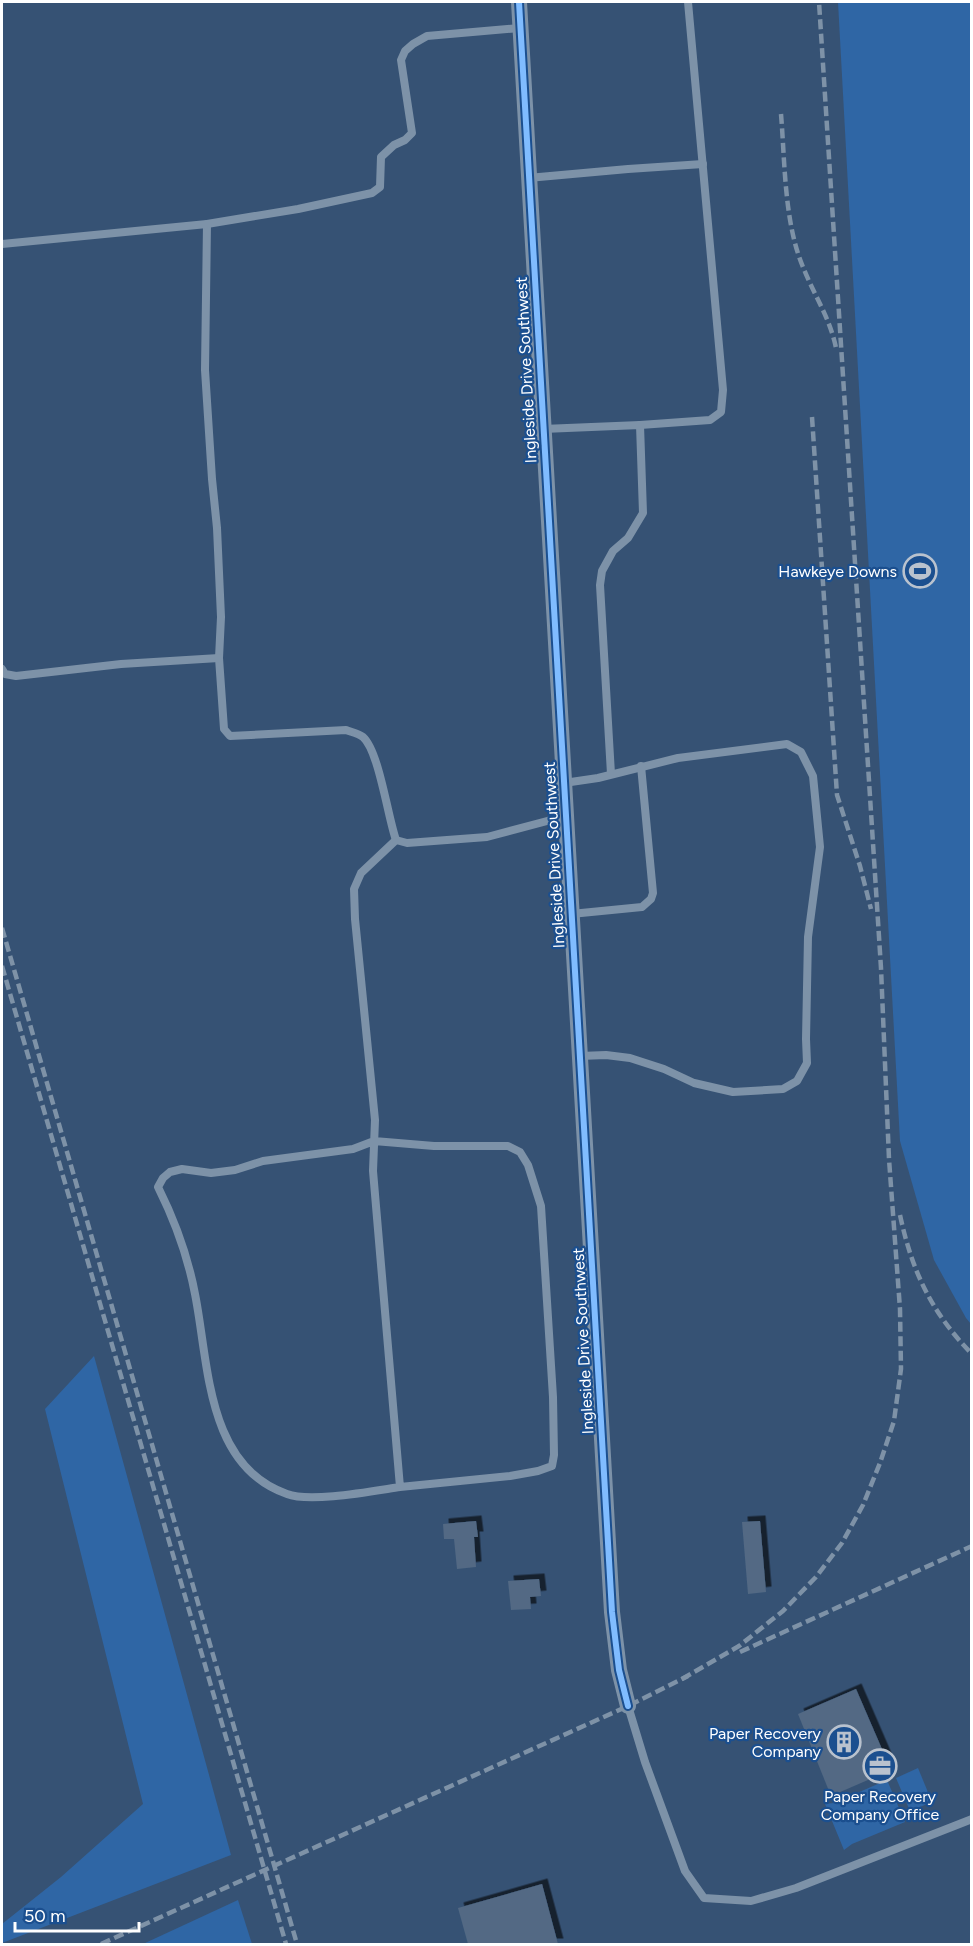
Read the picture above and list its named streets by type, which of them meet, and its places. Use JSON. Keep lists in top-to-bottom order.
{
  "streets": {
    "street": ["Ingleside Drive Southwest"]
  },
  "places": {
    "sports": ["Hawkeye Downs"],
    "building": ["Paper Recovery Company"],
    "office": ["Paper Recovery Company Office"]
  },
  "scale_bar": "50 m"
}
